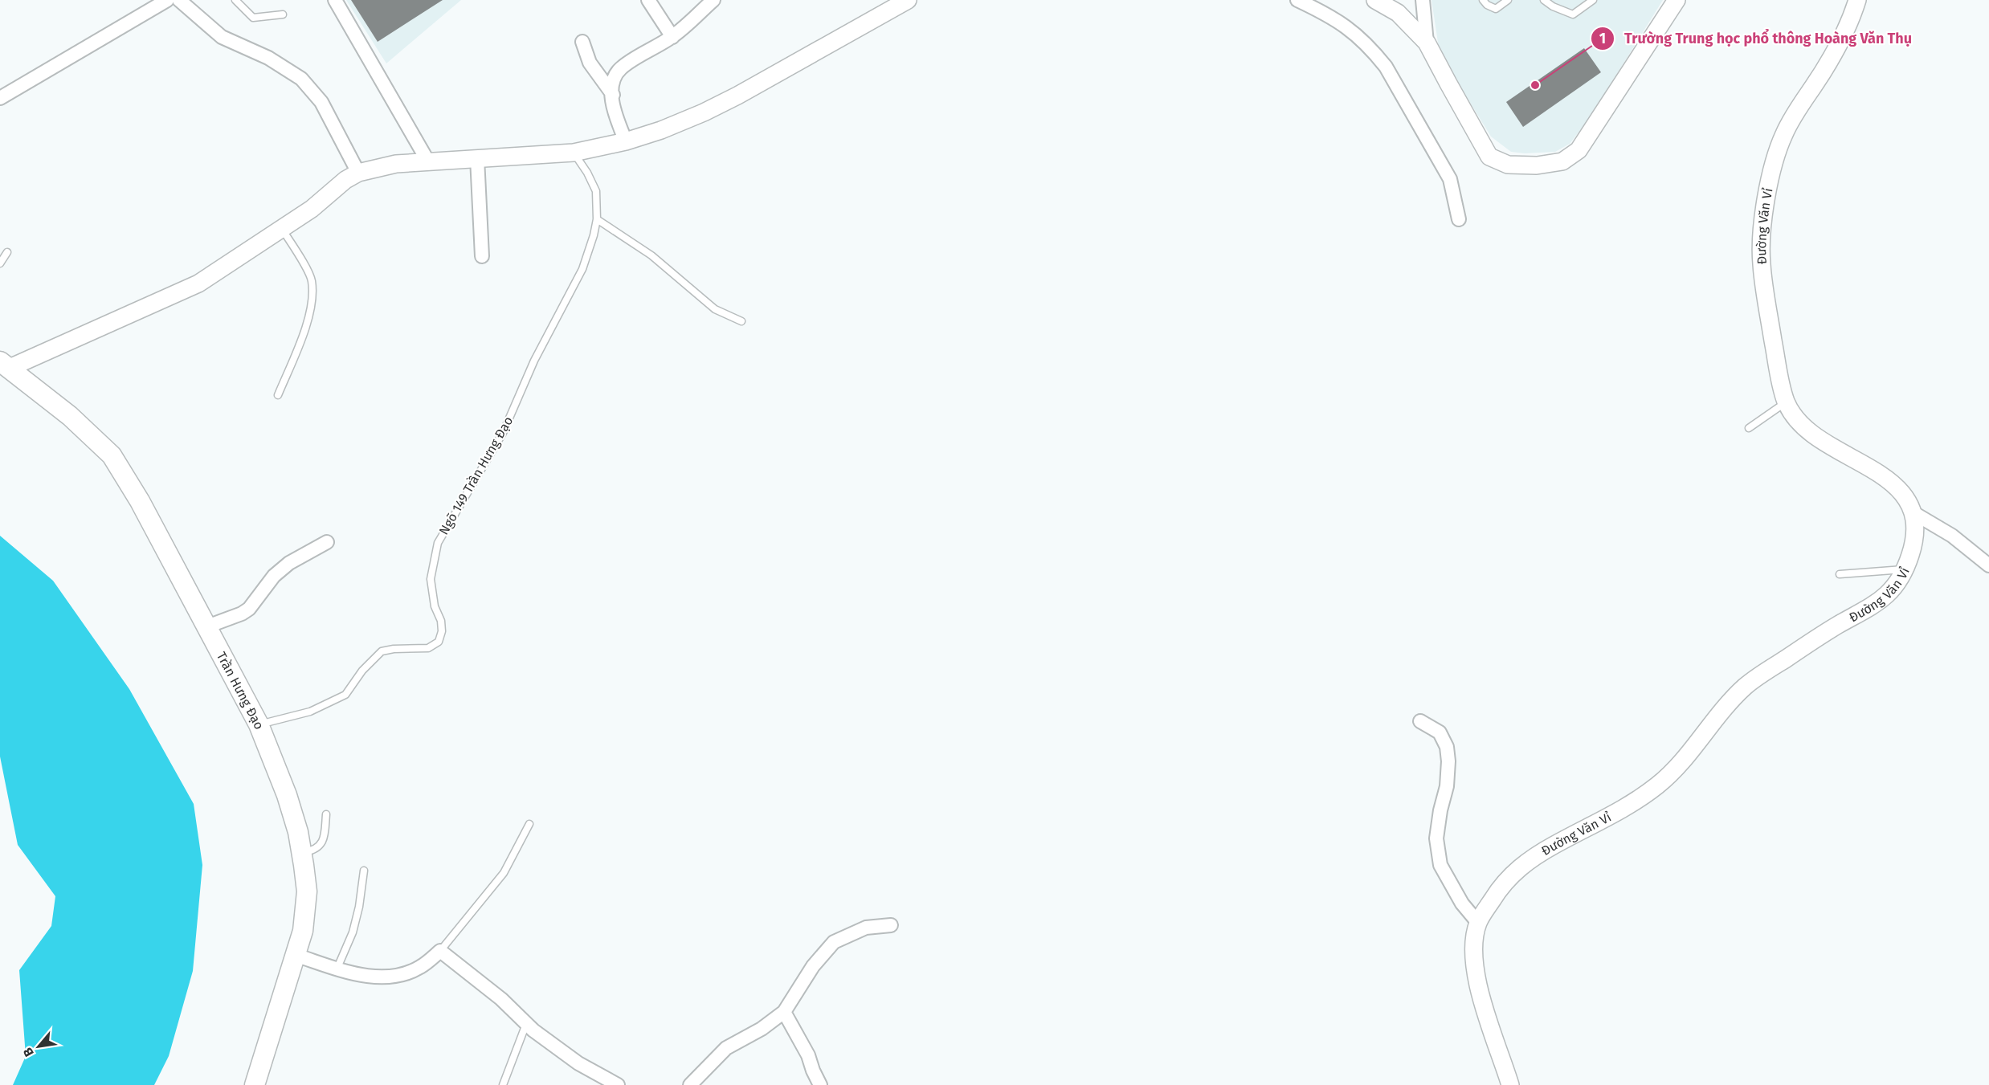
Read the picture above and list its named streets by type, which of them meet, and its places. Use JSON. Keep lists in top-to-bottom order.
{
  "streets": {
    "main road": ["Trần Hưng Đạo"],
    "street": ["Đường Văn Vỉ"],
    "lane": ["Ngõ 149 Trần Hưng Đạo"]
  },
  "crossings": [
    ["Ngõ 149 Trần Hưng Đạo", "Trần Hưng Đạo"]
  ],
  "places": ["Trường Trung học phổ thông Hoàng Văn Thụ"],
  "north": "bottom left"
}
